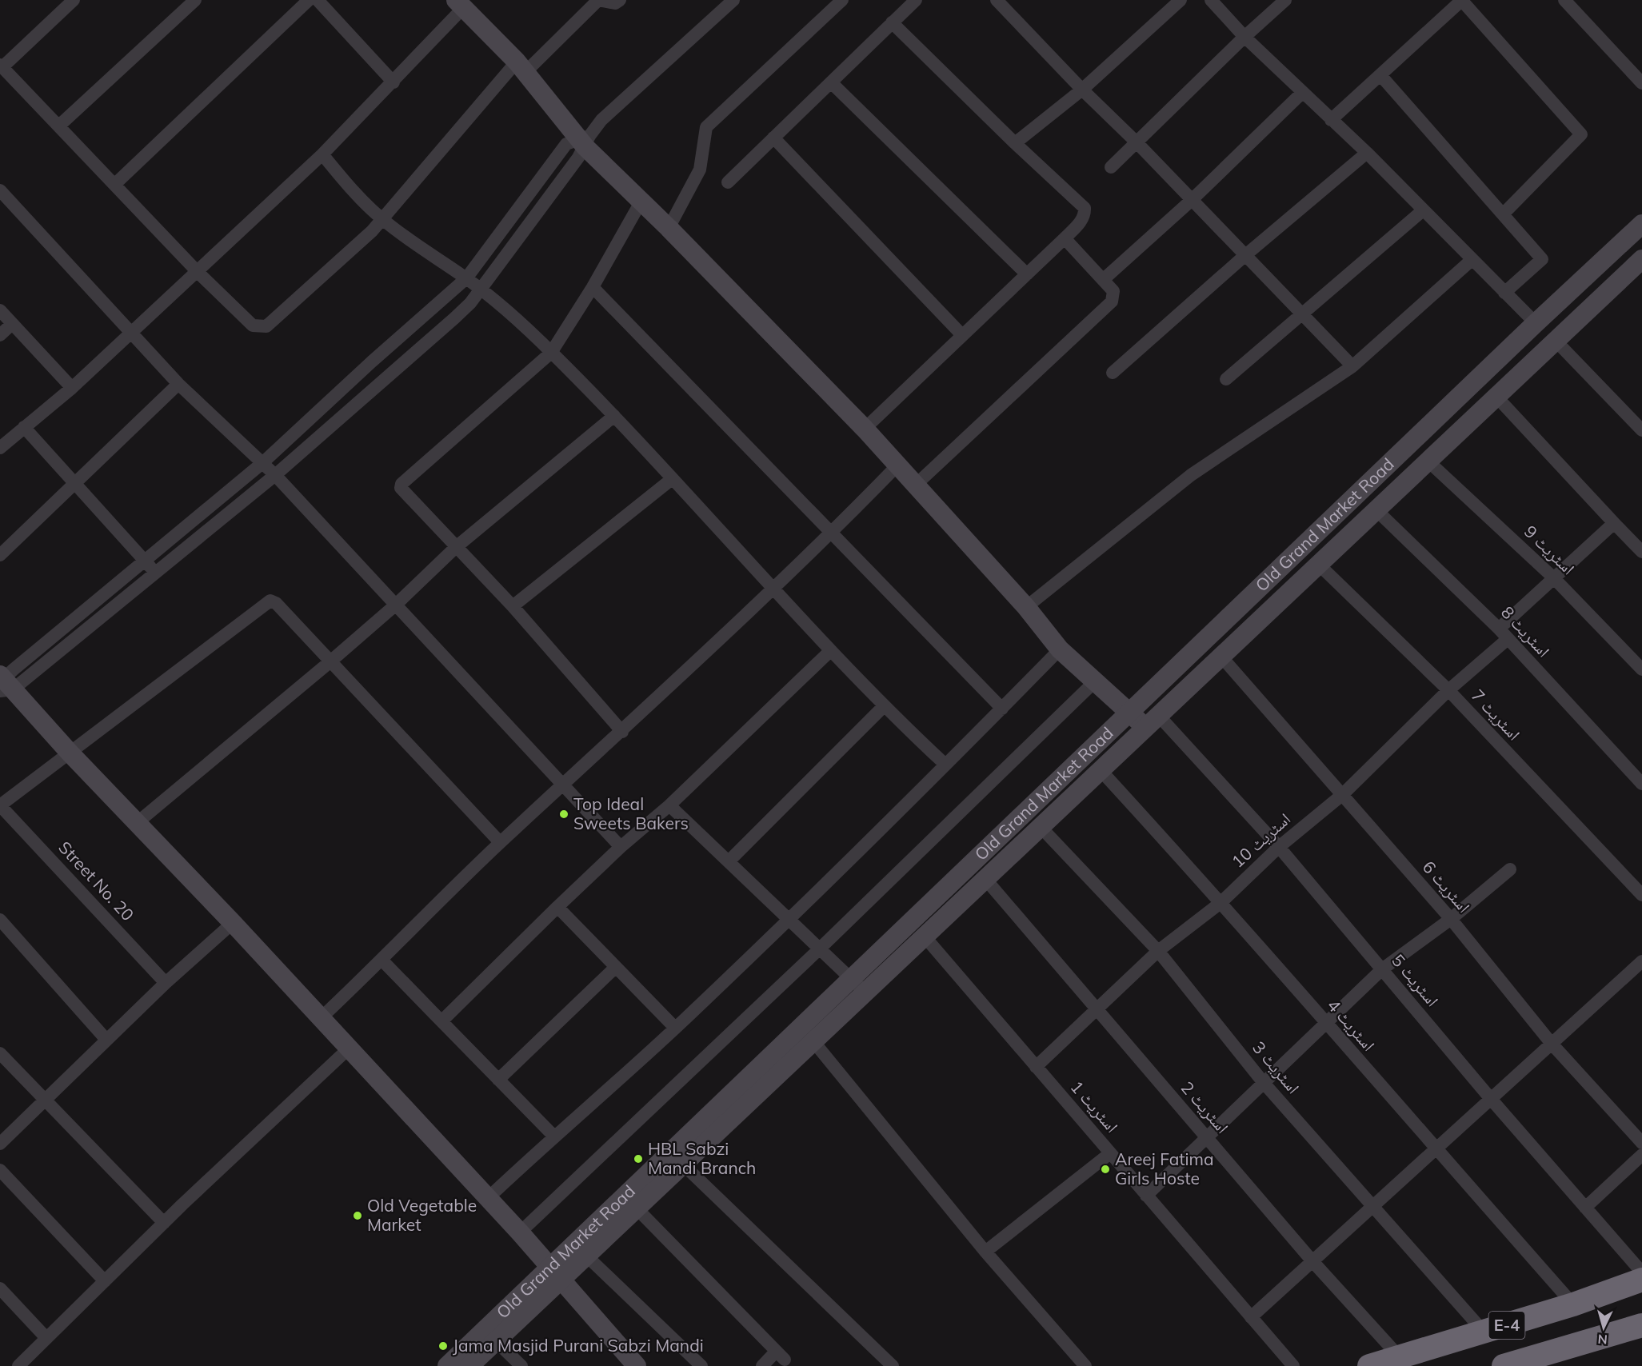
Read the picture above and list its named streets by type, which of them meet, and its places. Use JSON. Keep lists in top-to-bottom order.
{
  "streets": {
    "highway": ["E-4"],
    "street": [
      "Old Grand Market Road",
      "اسٹریٹ 9",
      "اسٹریٹ 8",
      "اسٹریٹ 7",
      "اسٹریٹ 10",
      "Street No. 20",
      "اسٹریٹ 6",
      "اسٹریٹ 5",
      "اسٹریٹ 4",
      "اسٹریٹ 3",
      "اسٹریٹ 1",
      "اسٹریٹ 2"
    ]
  },
  "crossings": [
    ["Old Grand Market Road", "اسٹریٹ 9"],
    ["Old Grand Market Road", "اسٹریٹ 8"],
    ["Old Grand Market Road", "اسٹریٹ 7"],
    ["Old Grand Market Road", "اسٹریٹ 6"],
    ["Old Grand Market Road", "اسٹریٹ 5"],
    ["Old Grand Market Road", "اسٹریٹ 4"],
    ["Old Grand Market Road", "اسٹریٹ 3"],
    ["Old Grand Market Road", "اسٹریٹ 1"],
    ["Old Grand Market Road", "اسٹریٹ 2"],
    ["اسٹریٹ 9", "اسٹریٹ 10"],
    ["اسٹریٹ 8", "اسٹریٹ 10"],
    ["اسٹریٹ 7", "اسٹریٹ 10"],
    ["اسٹریٹ 10", "اسٹریٹ 6"],
    ["اسٹریٹ 10", "اسٹریٹ 5"],
    ["اسٹریٹ 10", "اسٹریٹ 4"],
    ["اسٹریٹ 10", "اسٹریٹ 3"],
    ["اسٹریٹ 10", "اسٹریٹ 1"],
    ["اسٹریٹ 10", "اسٹریٹ 2"],
    ["اسٹریٹ 4", "E-4"],
    ["اسٹریٹ 3", "E-4"],
    ["اسٹریٹ 2", "E-4"]
  ],
  "places": [
    "Top Ideal Sweets Bakers",
    "HBL Sabzi Mandi Branch",
    "Areej Fatima Girls Hoste",
    "Old Vegetable Market",
    "Jama Masjid Purani Sabzi Mandi"
  ],
  "north": "bottom"
}
